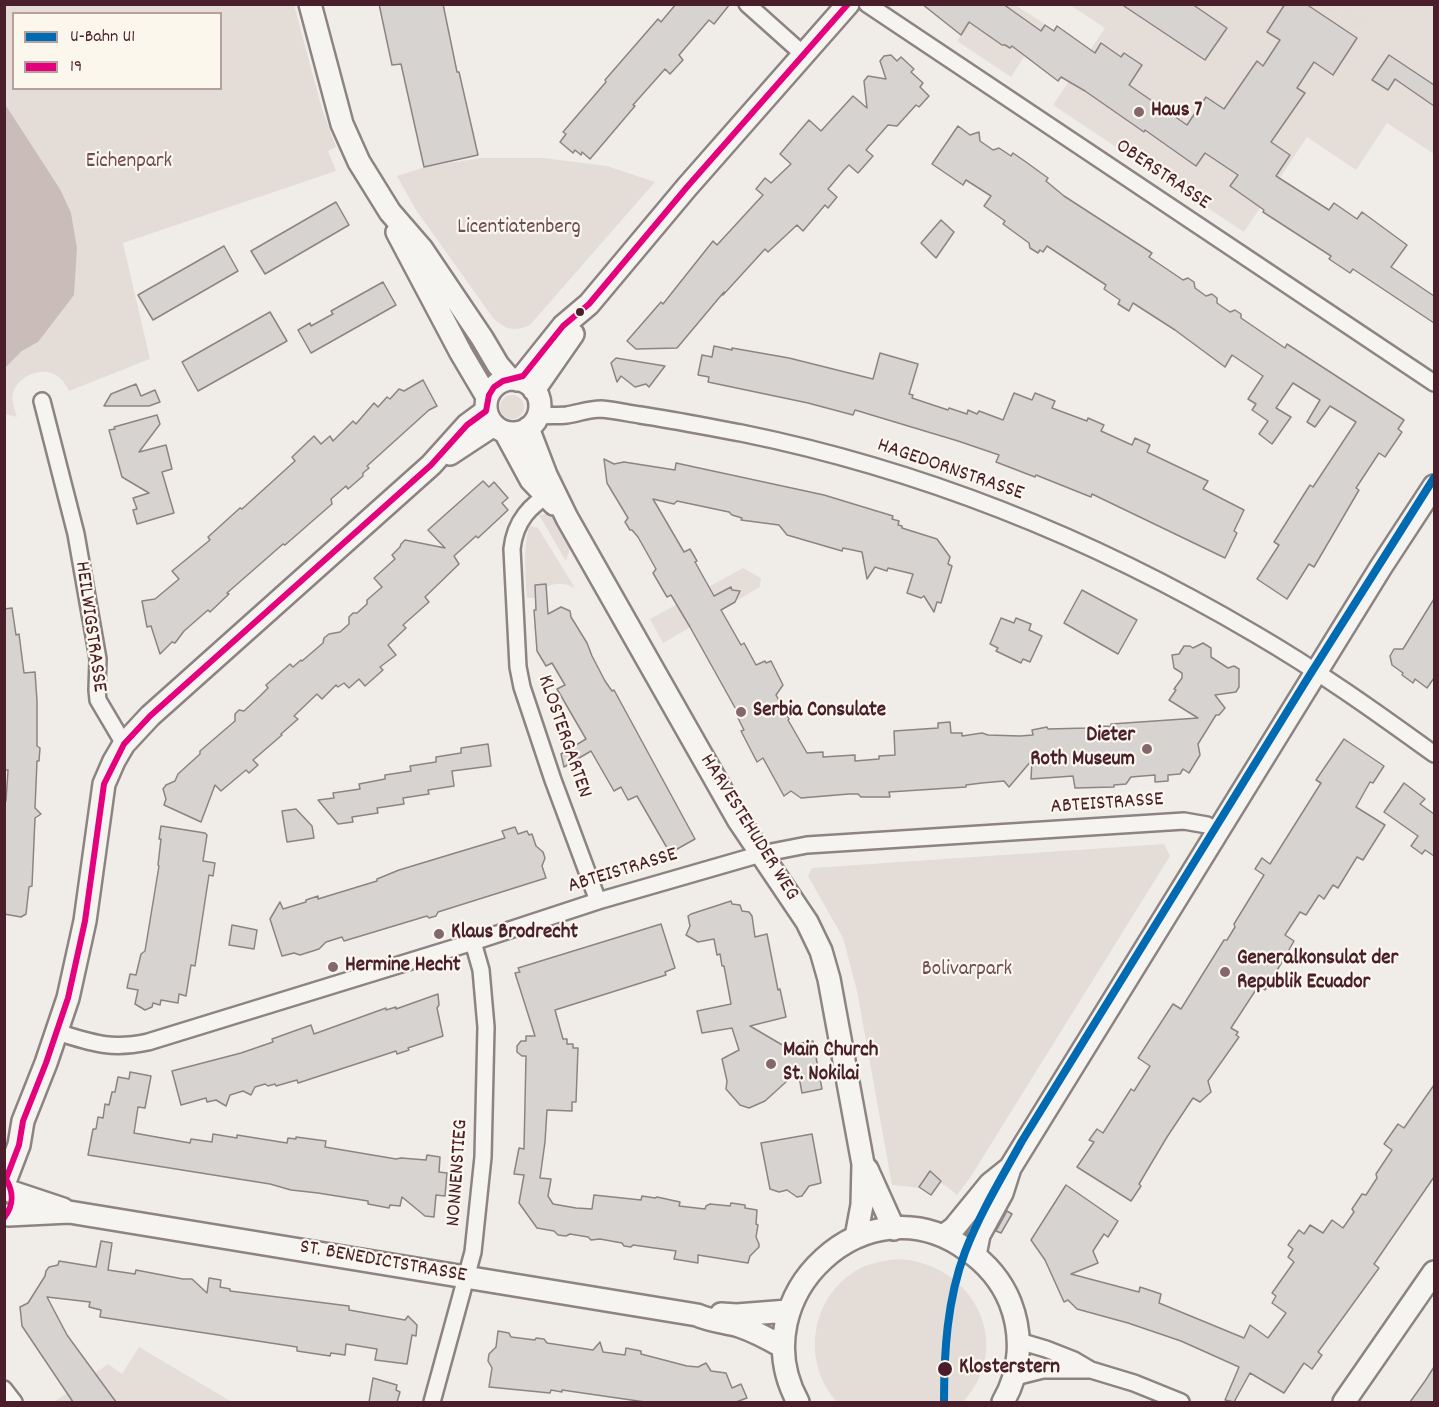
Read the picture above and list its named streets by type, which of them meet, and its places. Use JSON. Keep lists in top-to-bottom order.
{
  "streets": {
    "street": [
      "OBERSTRASSE",
      "HAGEDORNSTRASSE",
      "HEILWIGSTRASSE",
      "KLOSTERGARTEN",
      "ABTEISTRASSE",
      "HARVESTEHUDER WEG",
      "NONNENSTIEG",
      "ST. BENEDICTSTRASSE"
    ]
  },
  "crossings": [
    ["HAGEDORNSTRASSE", "HARVESTEHUDER WEG"],
    ["KLOSTERGARTEN", "ABTEISTRASSE"],
    ["KLOSTERGARTEN", "HARVESTEHUDER WEG"],
    ["ABTEISTRASSE", "HARVESTEHUDER WEG"],
    ["ABTEISTRASSE", "NONNENSTIEG"],
    ["NONNENSTIEG", "ST. BENEDICTSTRASSE"]
  ],
  "parks": ["Eichenpark", "Licentiatenberg", "Bolivarpark"],
  "places": [
    "Haus 7",
    "Serbia Consulate",
    "Dieter Roth Museum",
    "Klaus Brodrecht",
    "Hermine Hecht",
    "Generalkonsulat der Republik Ecuador",
    "Main Church St. Nokilai",
    "Klosterstern"
  ],
  "lines": ["transit line 19", "metro line U1"],
  "legend": ["U-Bahn U1", "19"]
}
